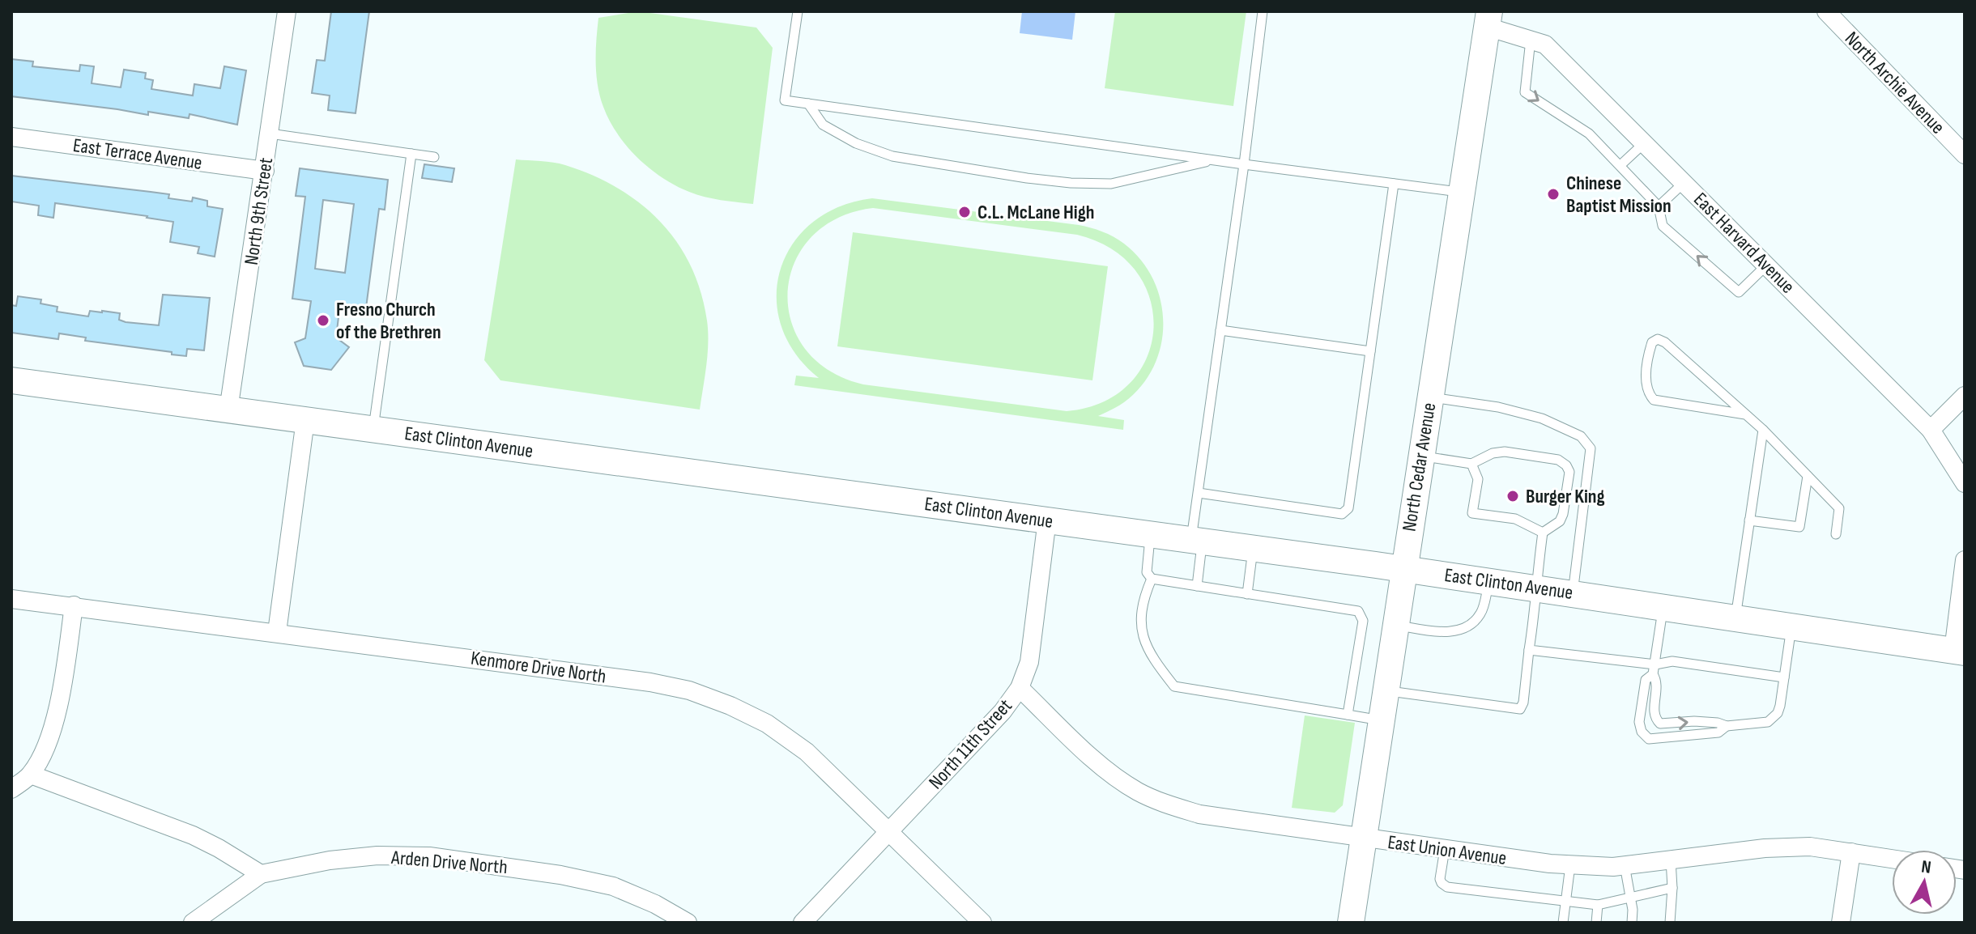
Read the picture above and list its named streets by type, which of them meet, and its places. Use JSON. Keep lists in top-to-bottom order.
{
  "streets": {
    "main road": ["East Clinton Avenue", "North Cedar Avenue"],
    "street": [
      "North Archie Avenue",
      "East Terrace Avenue",
      "North 9th Street",
      "East Harvard Avenue",
      "Kenmore Drive North",
      "North 11th Street",
      "East Union Avenue",
      "Arden Drive North"
    ]
  },
  "crossings": [
    ["East Terrace Avenue", "North 9th Street"],
    ["North 9th Street", "East Clinton Avenue"],
    ["East Harvard Avenue", "North Cedar Avenue"],
    ["East Clinton Avenue", "North Cedar Avenue"],
    ["East Clinton Avenue", "North 11th Street"],
    ["North Cedar Avenue", "East Union Avenue"],
    ["Kenmore Drive North", "North 11th Street"],
    ["North 11th Street", "East Union Avenue"]
  ],
  "places": [
    "Chinese Baptist Mission",
    "C.L. McLane High",
    "Fresno Church of the Brethren",
    "Burger King"
  ],
  "north": "top"
}
